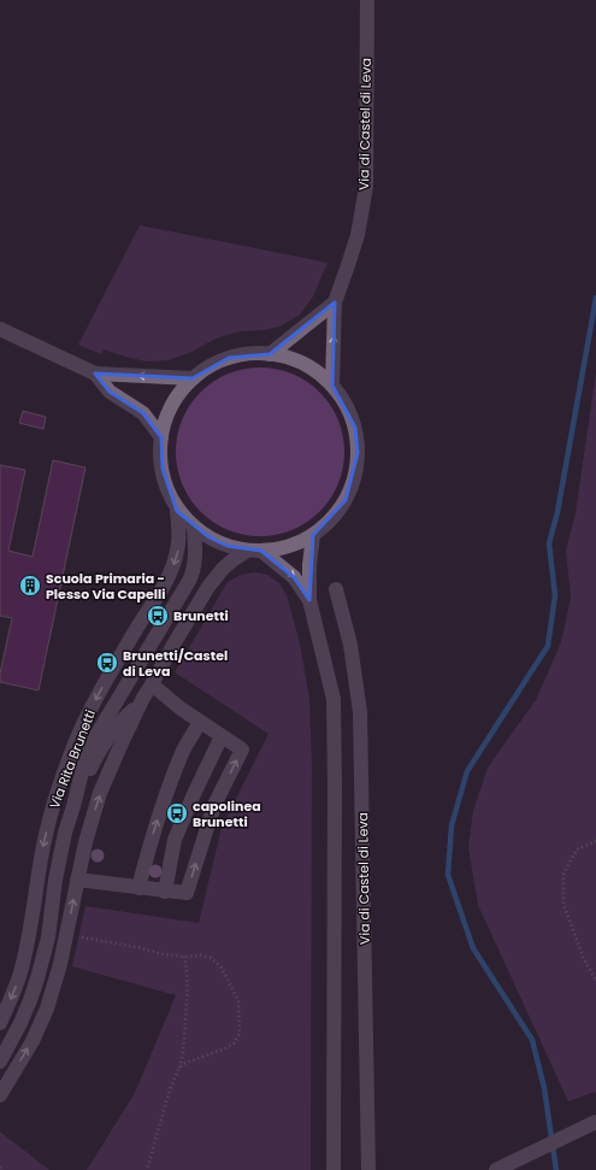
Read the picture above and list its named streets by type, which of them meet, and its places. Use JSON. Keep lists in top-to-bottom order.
{
  "streets": {
    "street": ["Via di Castel di Leva", "Via Rita Brunetti"]
  },
  "places": {
    "building": ["Scuola Primaria - Plesso Via Capelli"],
    "bus stop": ["Brunetti", "Brunetti/Castel di Leva", "capolinea Brunetti"]
  }
}
